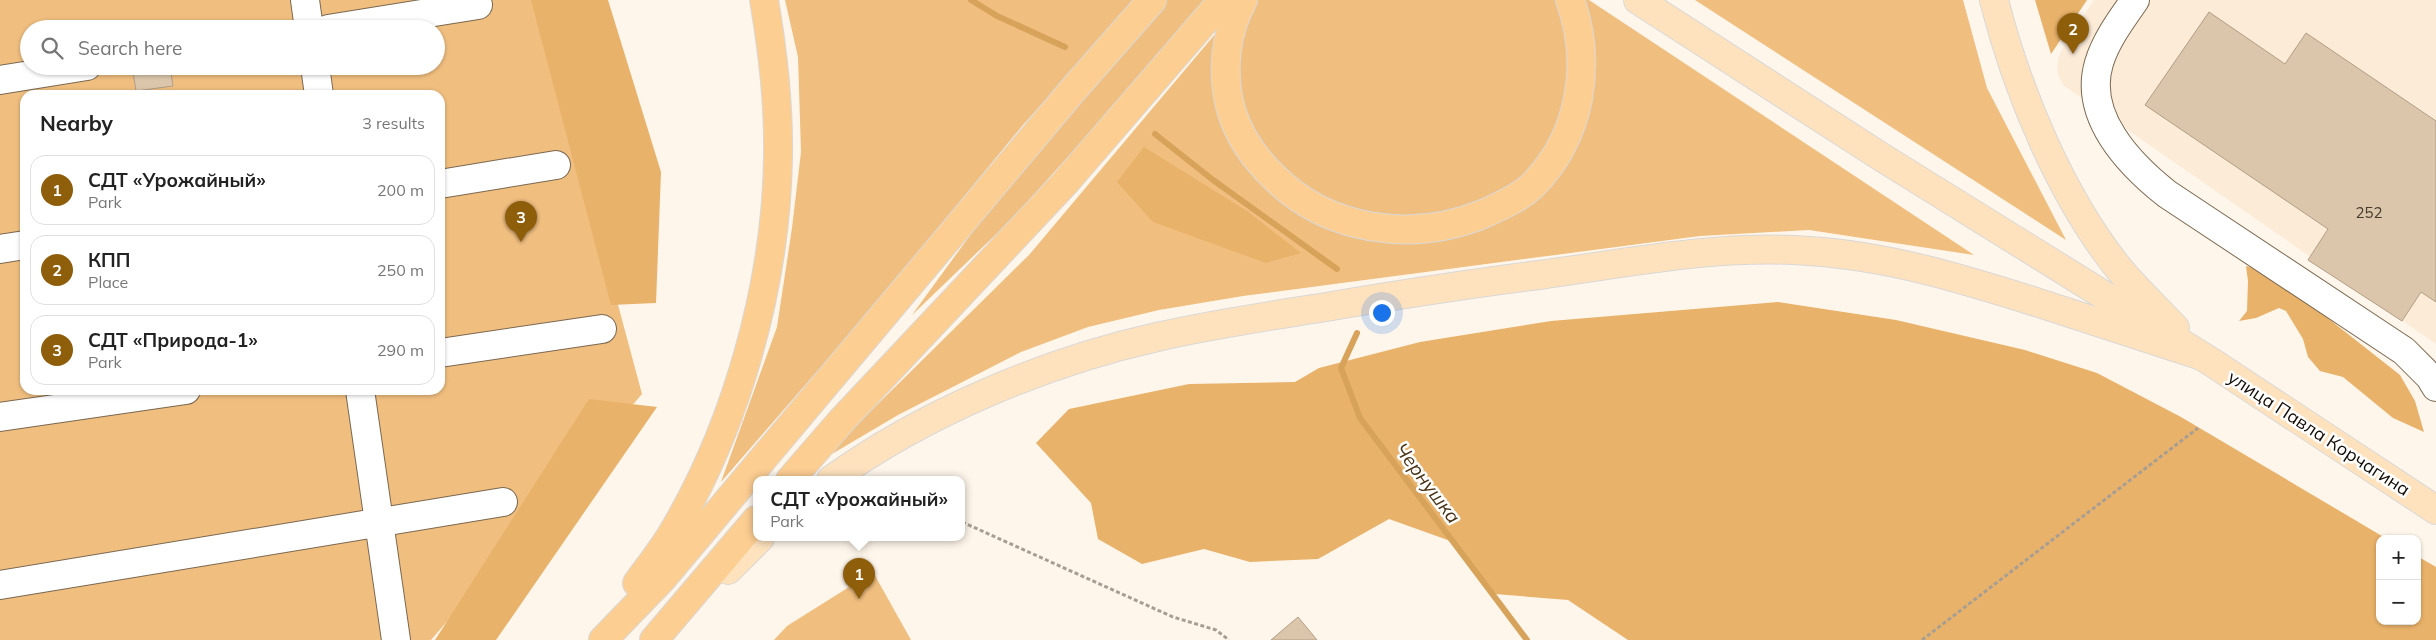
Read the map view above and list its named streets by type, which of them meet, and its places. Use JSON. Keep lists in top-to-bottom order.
{
  "streets": {
    "main road": ["улица Павла Корчагина"]
  },
  "water": ["Чернушка"],
  "house_numbers": ["252"],
  "page": {
    "pins": ["2", "3", "1"],
    "search": "Search here",
    "heading": ["Nearby", "3 results"],
    "list": [
      {
        "mark": "1",
        "name": "СДТ «Урожайный»",
        "note": "Park",
        "value": "200 m"
      },
      {
        "mark": "2",
        "name": "КПП",
        "note": "Place",
        "value": "250 m"
      },
      {
        "mark": "3",
        "name": "СДТ «Природа-1»",
        "note": "Park",
        "value": "290 m"
      }
    ],
    "popup": ["СДТ «Урожайный»", "Park"],
    "map_buttons": ["+", "−"]
  }
}
